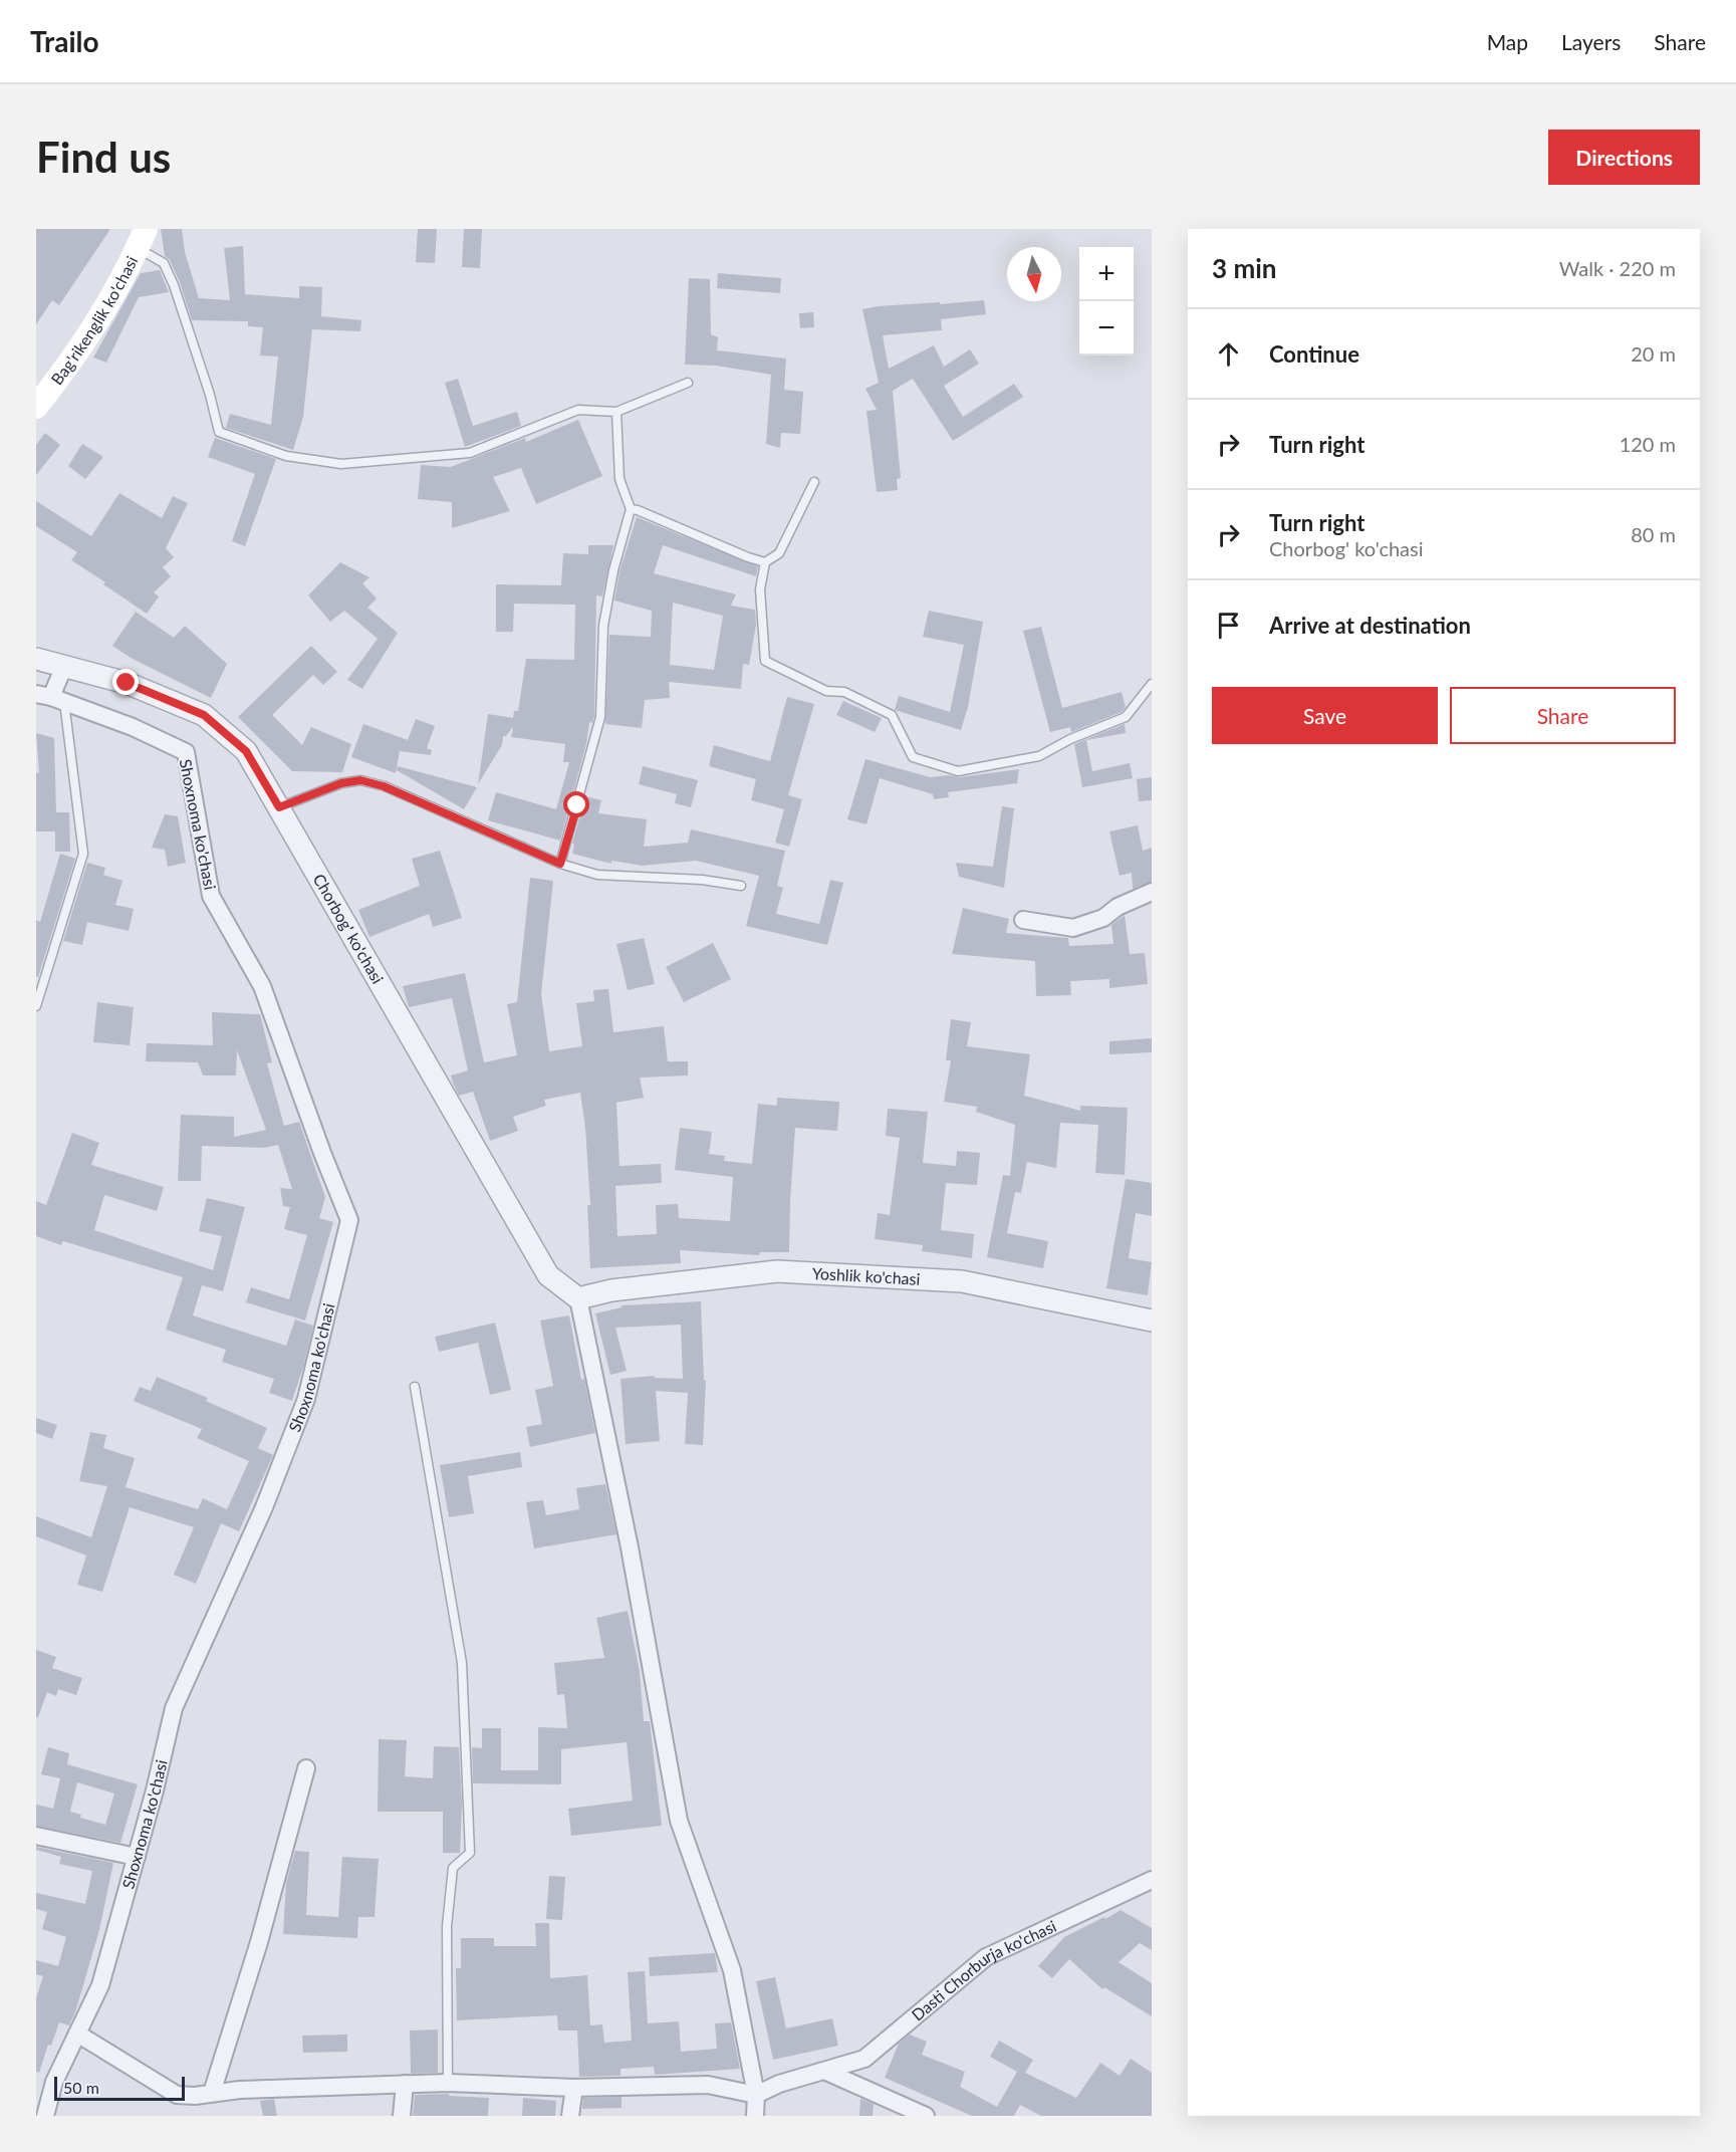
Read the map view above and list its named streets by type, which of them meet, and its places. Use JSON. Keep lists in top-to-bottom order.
{
  "streets": {
    "main road": ["Bag'rikenglik ko'chasi"],
    "street": [
      "Shoxnoma ko'chasi",
      "Chorbog' ko'chasi",
      "Yoshlik ko'chasi",
      "Dasti Chorburja ko'chasi"
    ]
  },
  "crossings": [
    ["Chorbog' ko'chasi", "Yoshlik ko'chasi"]
  ],
  "scale_bar": "50 m",
  "north": "bottom",
  "page": {
    "header": "Trailo",
    "nav": ["Map", "Layers", "Share"],
    "buttons": [
      "Directions",
      ["Save", "Share"]
    ],
    "title": "Find us",
    "heading": ["3 min", "Walk · 220 m"],
    "map_buttons": ["+", "−"],
    "list": [
      ["Continue", "20 m"],
      ["Turn right", "120 m"],
      ["Turn right", "Chorbog' ko'chasi", "80 m"],
      "Arrive at destination"
    ],
    "scale": "50 m"
  }
}
